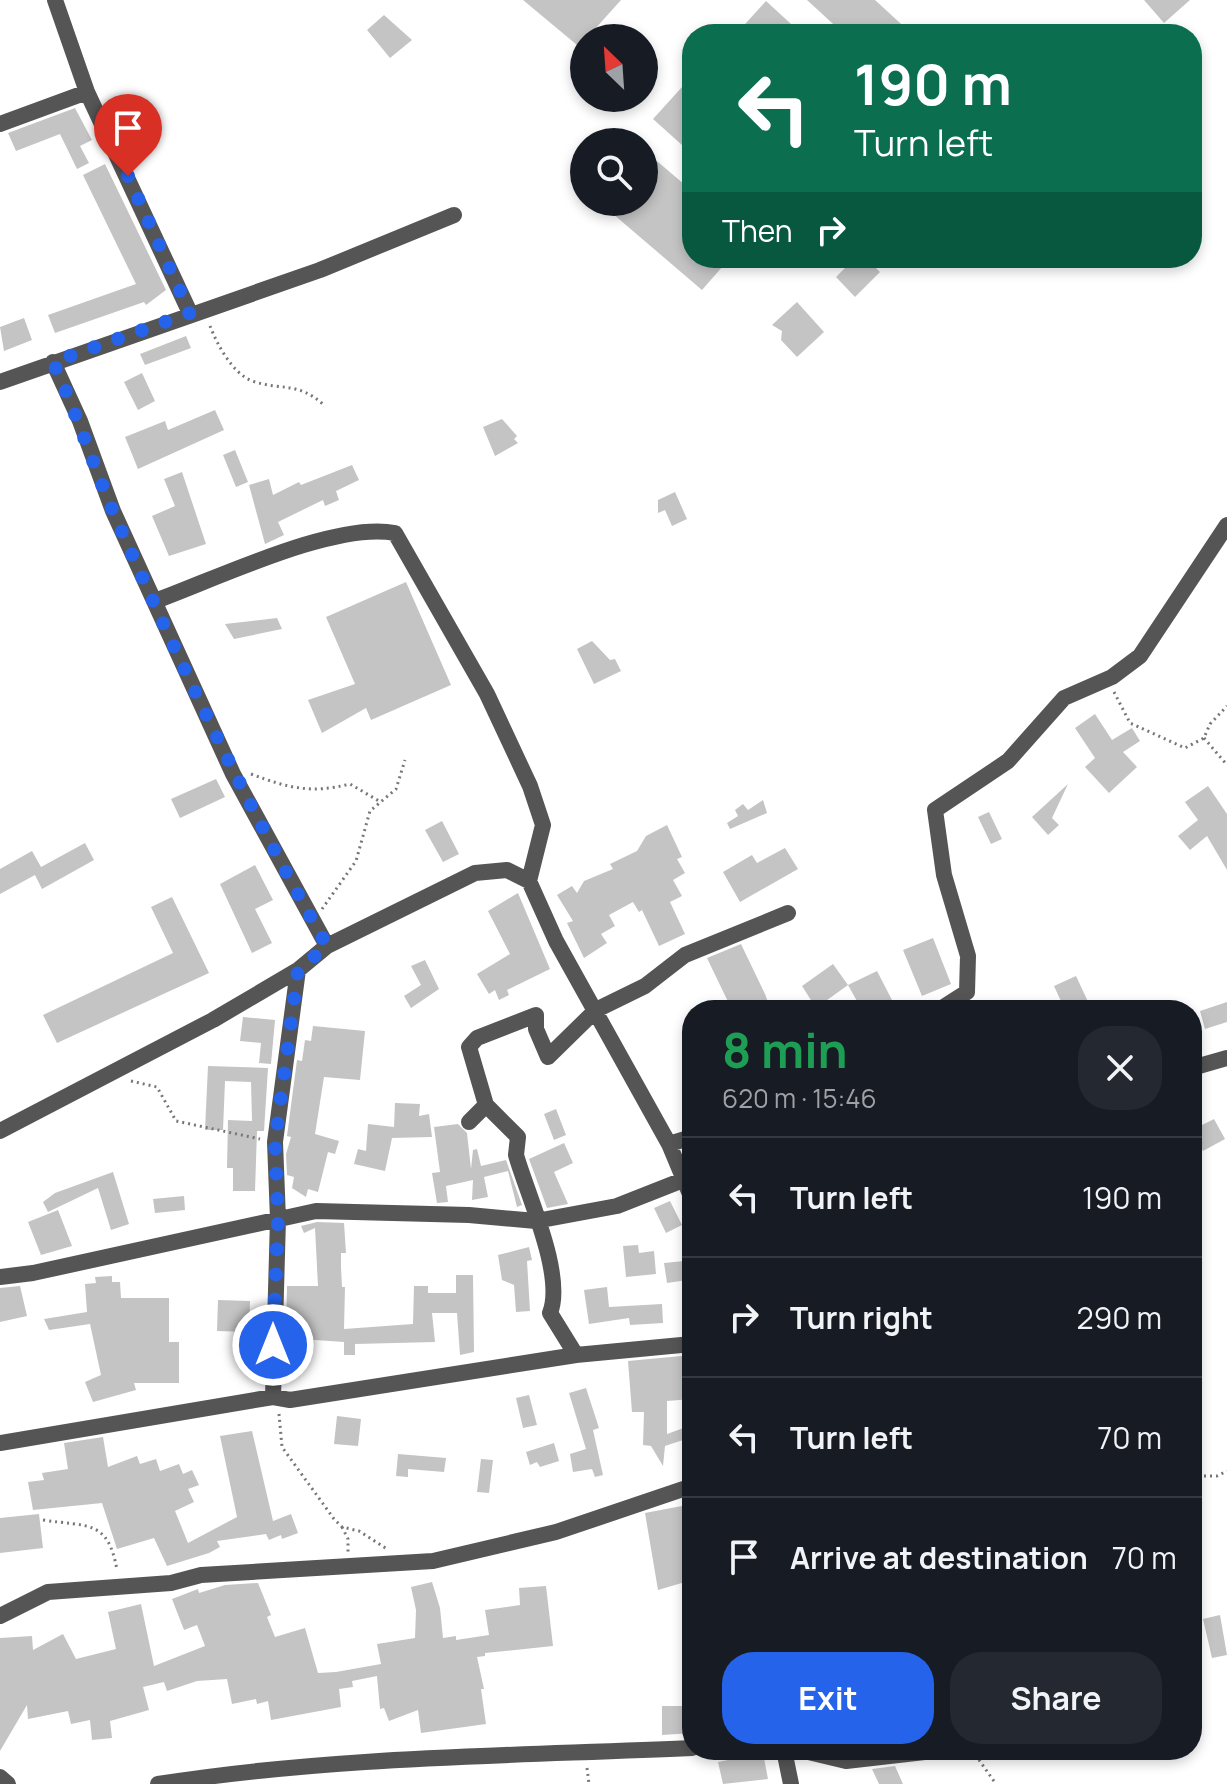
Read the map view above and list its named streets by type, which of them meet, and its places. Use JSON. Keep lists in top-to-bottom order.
{
  "north": "top left",
  "page": {
    "turn": ["190 m", "Turn left"],
    "then": "Then",
    "heading": ["8 min", "620 m · 15:46"],
    "list": [
      {
        "name": "Turn left",
        "value": "190 m"
      },
      {
        "name": "Turn right",
        "value": "290 m"
      },
      {
        "name": "Turn left",
        "value": "70 m"
      },
      {
        "name": "Arrive at destination",
        "value": "70 m"
      }
    ],
    "buttons": ["Exit", "Share"]
  }
}
